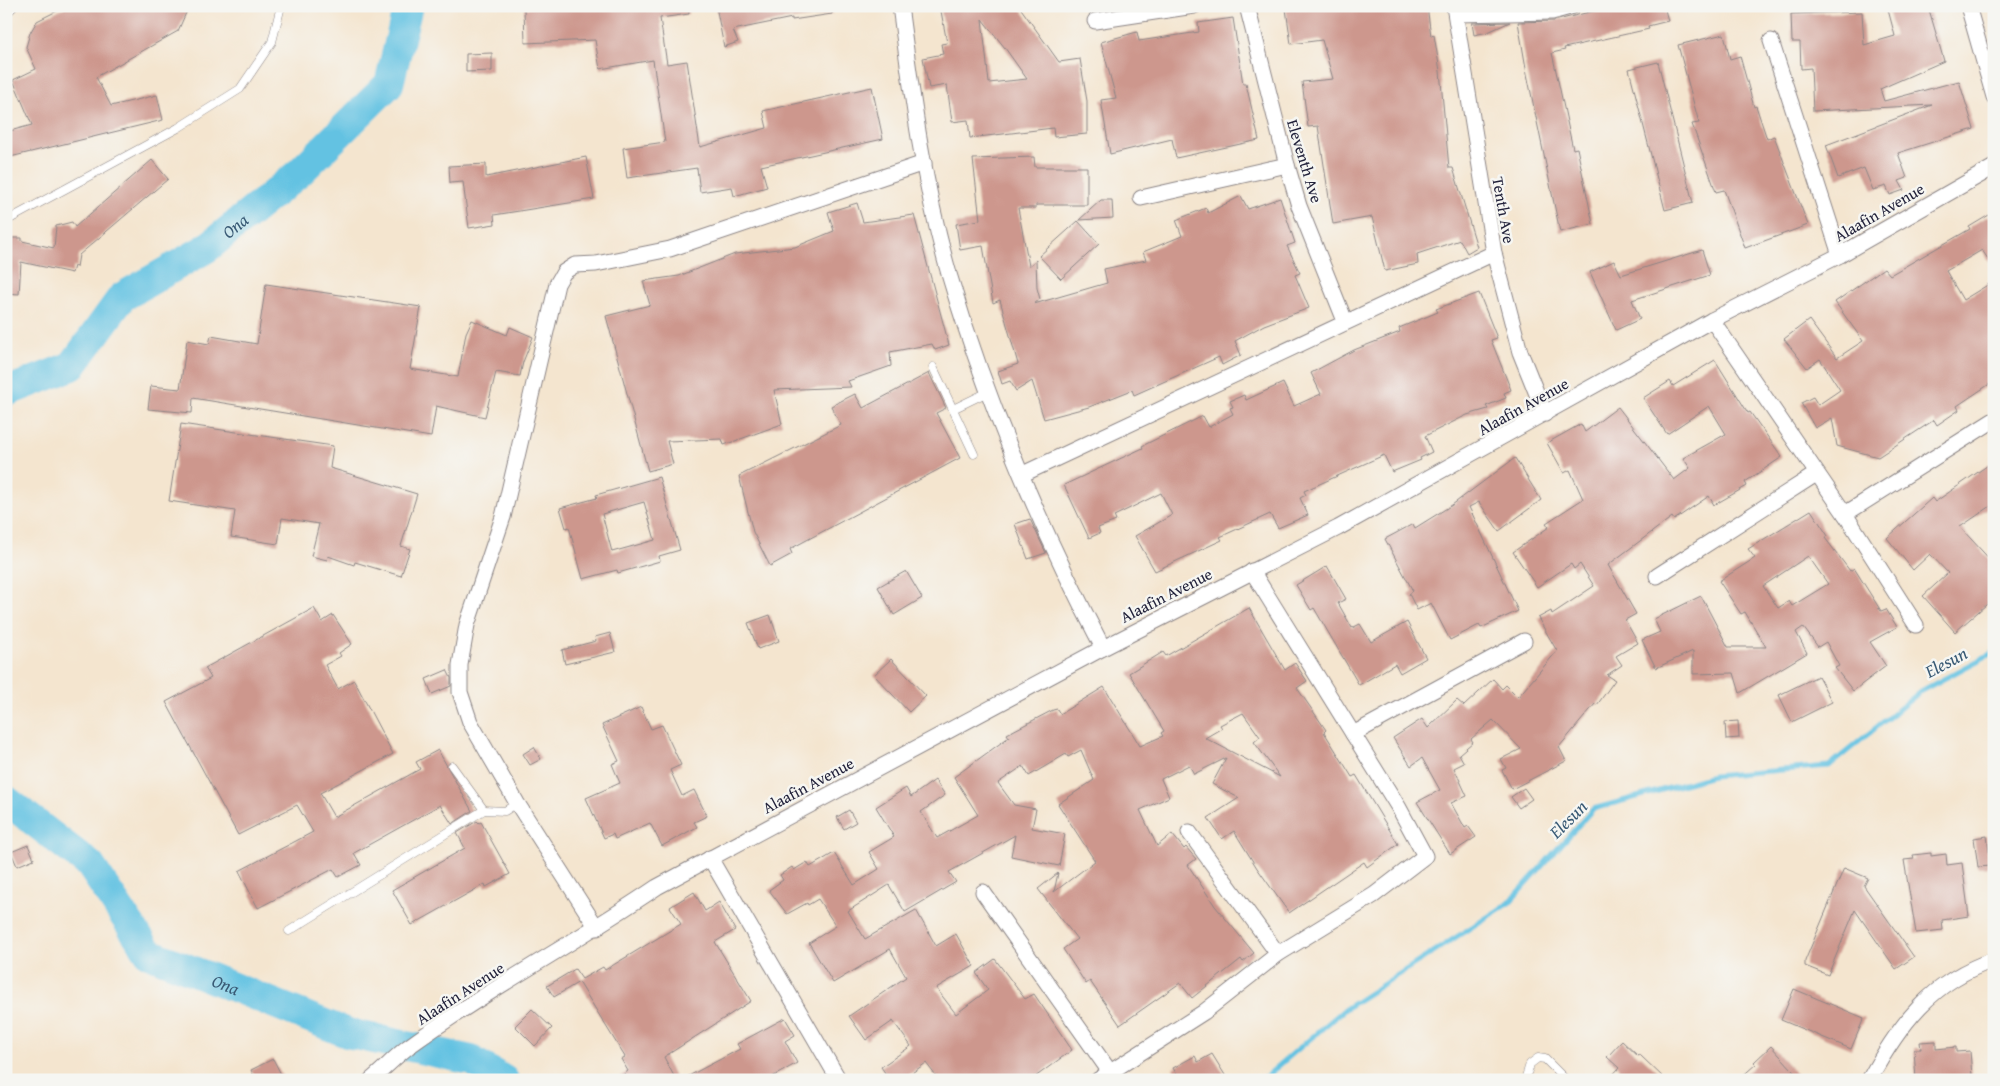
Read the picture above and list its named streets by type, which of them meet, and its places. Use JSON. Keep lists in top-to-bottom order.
{
  "streets": {
    "street": ["Eleventh Ave", "Tenth Ave", "Alaafin Avenue"]
  },
  "crossings": [
    ["Tenth Ave", "Alaafin Avenue"]
  ],
  "water": ["Ona", "Elesun"]
}
